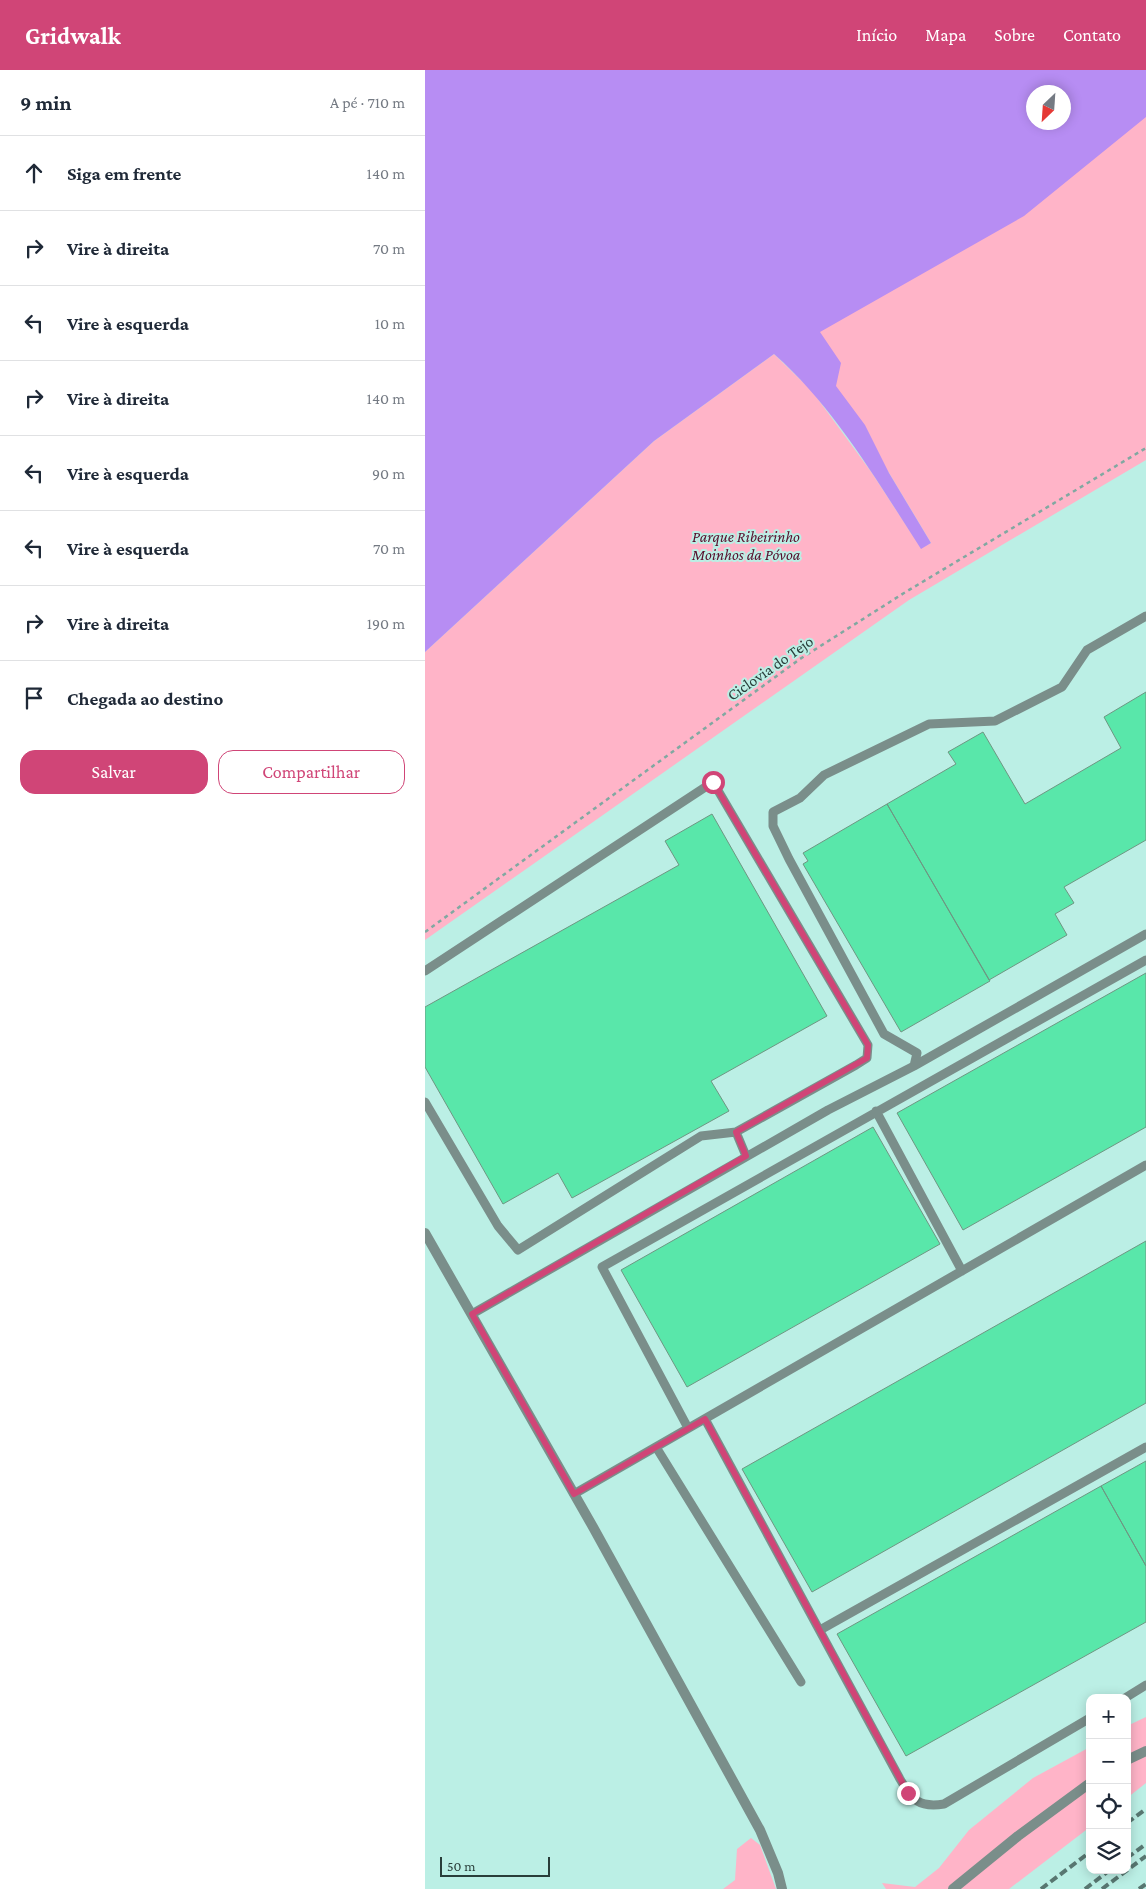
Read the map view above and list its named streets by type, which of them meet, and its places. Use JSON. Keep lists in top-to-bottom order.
{
  "streets": {
    "path": ["Ciclovia do Tejo"]
  },
  "parks": ["Parque Ribeirinho Moinhos da Póvoa"],
  "scale_bar": "50 m",
  "north": "bottom left",
  "page": {
    "header": "Gridwalk",
    "nav": [
      "Início",
      "Mapa",
      "Sobre",
      "Contato"
    ],
    "heading": ["9 min", "A pé · 710 m"],
    "list": [
      ["Siga em frente", "140 m"],
      ["Vire à direita", "70 m"],
      ["Vire à esquerda", "10 m"],
      ["Vire à direita", "140 m"],
      ["Vire à esquerda", "90 m"],
      ["Vire à esquerda", "70 m"],
      ["Vire à direita", "190 m"],
      "Chegada ao destino"
    ],
    "buttons": ["Salvar", "Compartilhar"],
    "map_buttons": ["+", "−"],
    "scale": "50 m"
  }
}
